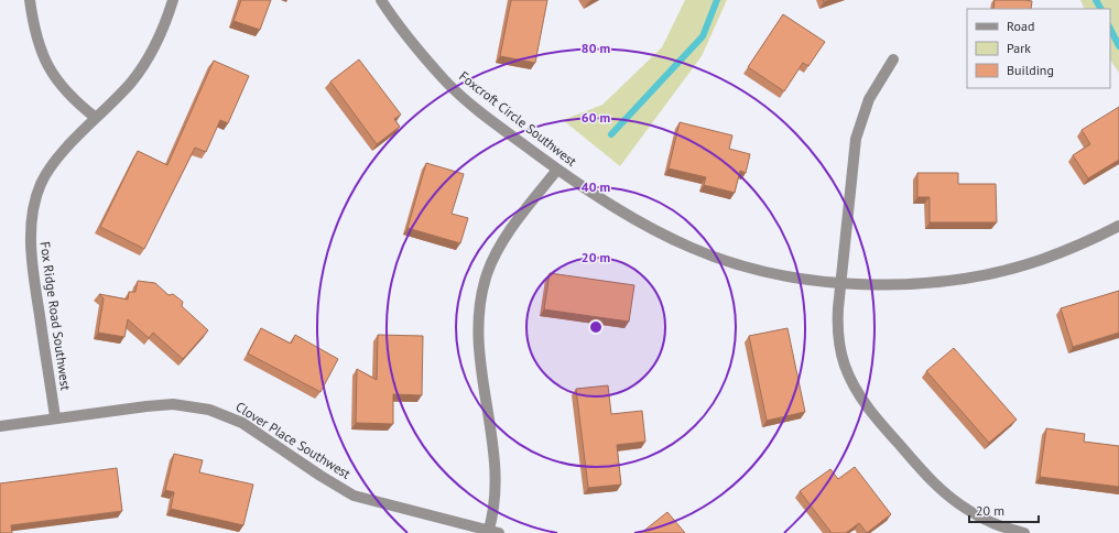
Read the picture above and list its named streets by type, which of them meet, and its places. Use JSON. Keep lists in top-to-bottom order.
{
  "streets": {
    "street": ["Foxcroft Circle Southwest", "Fox Ridge Road Southwest", "Clover Place Southwest"]
  },
  "crossings": [
    ["Fox Ridge Road Southwest", "Clover Place Southwest"]
  ],
  "legend": ["Road", "Park", "Building"],
  "scale_bar": "20 m",
  "rings": [
    "80 m",
    "60 m",
    "40 m",
    "20 m"
  ]
}
